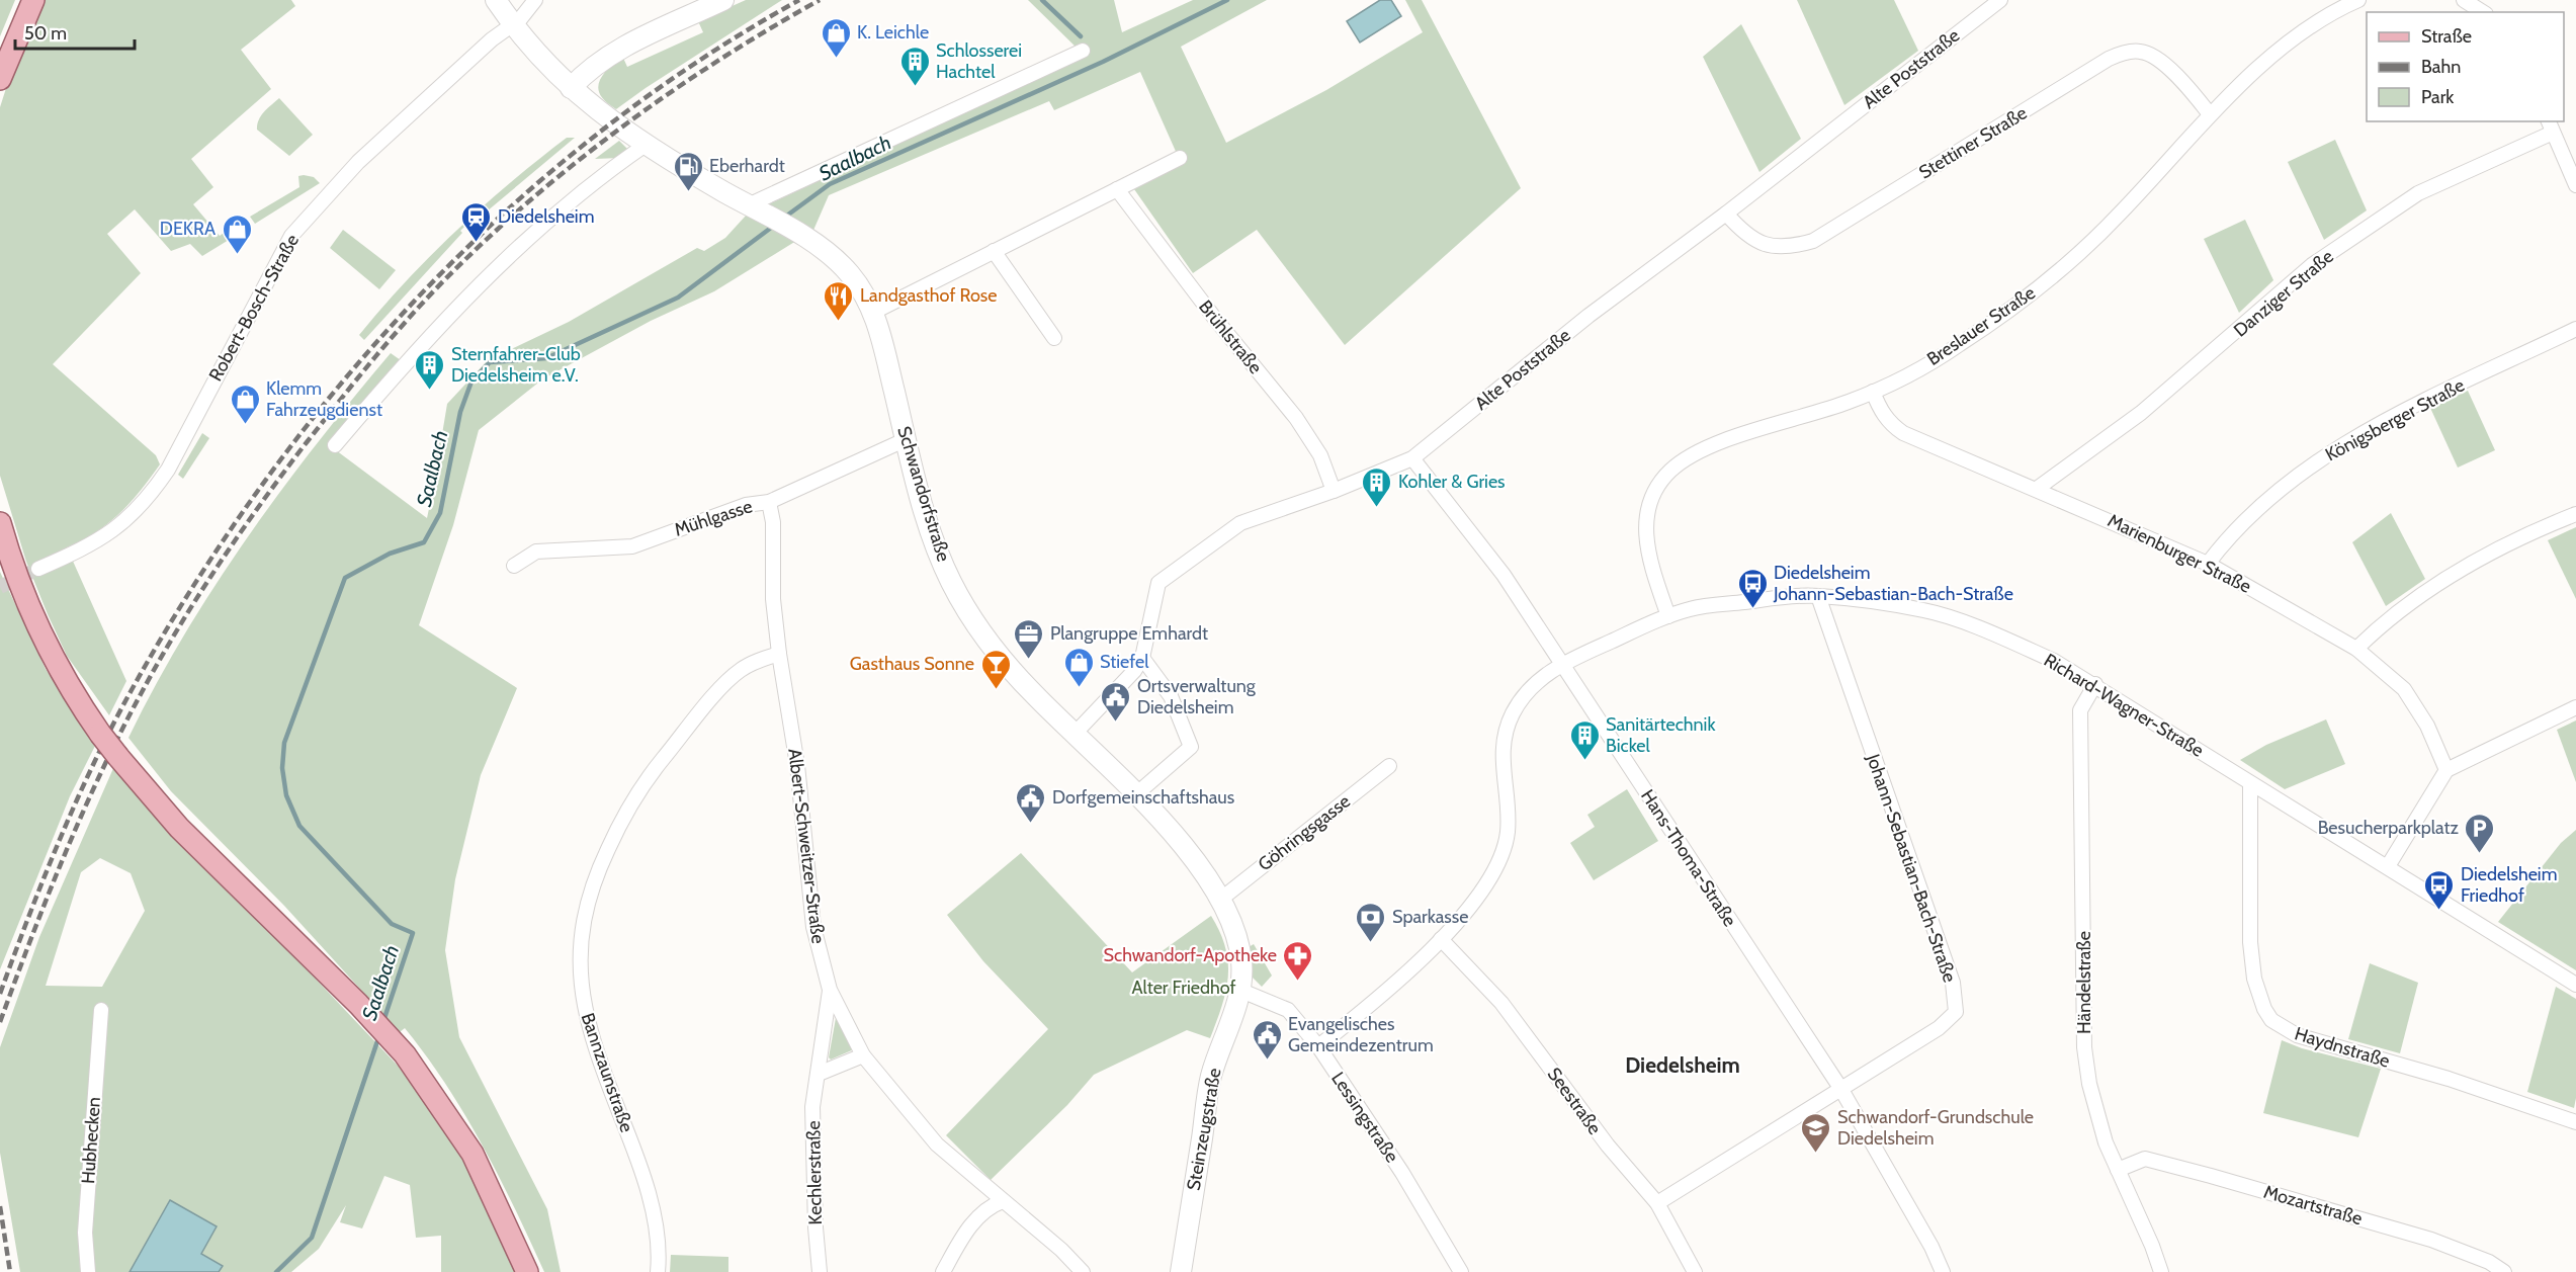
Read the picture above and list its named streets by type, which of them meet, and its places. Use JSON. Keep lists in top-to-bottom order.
{
  "streets": {
    "street": [
      "Alte Poststraße",
      "Stettiner Straße",
      "Danziger Straße",
      "Robert-Bosch-Straße",
      "Breslauer Straße",
      "Brühlstraße",
      "Königsberger Straße",
      "Schwandorfstraße",
      "Mühlgasse",
      "Marienburger Straße",
      "Richard-Wagner-Straße",
      "Göhringsgasse",
      "Albert-Schweitzer-Straße",
      "Hans-Thoma-Straße",
      "Johann-Sebastian-Bach-Straße",
      "Händelstraße",
      "Haydnstraße",
      "Bannzaunstraße",
      "Seestraße",
      "Lessingstraße",
      "Steinzeugstraße",
      "Hubhecken",
      "Kechlerstraße",
      "Mozartstraße"
    ]
  },
  "crossings": [
    ["Alte Poststraße", "Stettiner Straße"],
    ["Alte Poststraße", "Brühlstraße"],
    ["Alte Poststraße", "Schwandorfstraße"],
    ["Alte Poststraße", "Hans-Thoma-Straße"],
    ["Stettiner Straße", "Breslauer Straße"],
    ["Danziger Straße", "Marienburger Straße"],
    ["Robert-Bosch-Straße", "Schwandorfstraße"],
    ["Breslauer Straße", "Marienburger Straße"],
    ["Breslauer Straße", "Richard-Wagner-Straße"],
    ["Königsberger Straße", "Marienburger Straße"],
    ["Schwandorfstraße", "Mühlgasse"],
    ["Schwandorfstraße", "Göhringsgasse"],
    ["Schwandorfstraße", "Lessingstraße"],
    ["Schwandorfstraße", "Steinzeugstraße"],
    ["Mühlgasse", "Albert-Schweitzer-Straße"],
    ["Richard-Wagner-Straße", "Hans-Thoma-Straße"],
    ["Richard-Wagner-Straße", "Johann-Sebastian-Bach-Straße"],
    ["Richard-Wagner-Straße", "Händelstraße"],
    ["Richard-Wagner-Straße", "Haydnstraße"],
    ["Richard-Wagner-Straße", "Seestraße"],
    ["Richard-Wagner-Straße", "Lessingstraße"],
    ["Albert-Schweitzer-Straße", "Bannzaunstraße"],
    ["Albert-Schweitzer-Straße", "Kechlerstraße"],
    ["Hans-Thoma-Straße", "Johann-Sebastian-Bach-Straße"],
    ["Johann-Sebastian-Bach-Straße", "Seestraße"],
    ["Händelstraße", "Mozartstraße"],
    ["Lessingstraße", "Steinzeugstraße"]
  ],
  "districts": ["Diedelsheim"],
  "water": ["Saalbach"],
  "parks": ["Alter Friedhof"],
  "places": {
    "shop": [
      "K. Leichle",
      "DEKRA",
      "Klemm Fahrzeugdienst",
      "Stiefel"
    ],
    "building": [
      "Schlosserei Hachtel",
      "Sternfahrer-Club Diedelsheim e.V.",
      "Kohler & Gries",
      "Sanitärtechnik Bickel"
    ],
    "fuel station": ["Eberhardt"],
    "station": ["Diedelsheim"],
    "restaurant": ["Landgasthof Rose"],
    "bus stop": ["Diedelsheim Johann-Sebastian-Bach-Straße", "Diedelsheim Friedhof"],
    "office": ["Plangruppe Emhardt"],
    "bar": ["Gasthaus Sonne"],
    "public building": ["Ortsverwaltung Diedelsheim", "Dorfgemeinschaftshaus", "Evangelisches Gemeindezentrum"],
    "parking": ["Besucherparkplatz"],
    "bank": ["Sparkasse"],
    "pharmacy": ["Schwandorf-Apotheke"],
    "school or university": ["Schwandorf-Grundschule Diedelsheim"]
  },
  "legend": ["Straße", "Bahn", "Park"],
  "scale_bar": "50 m"
}
